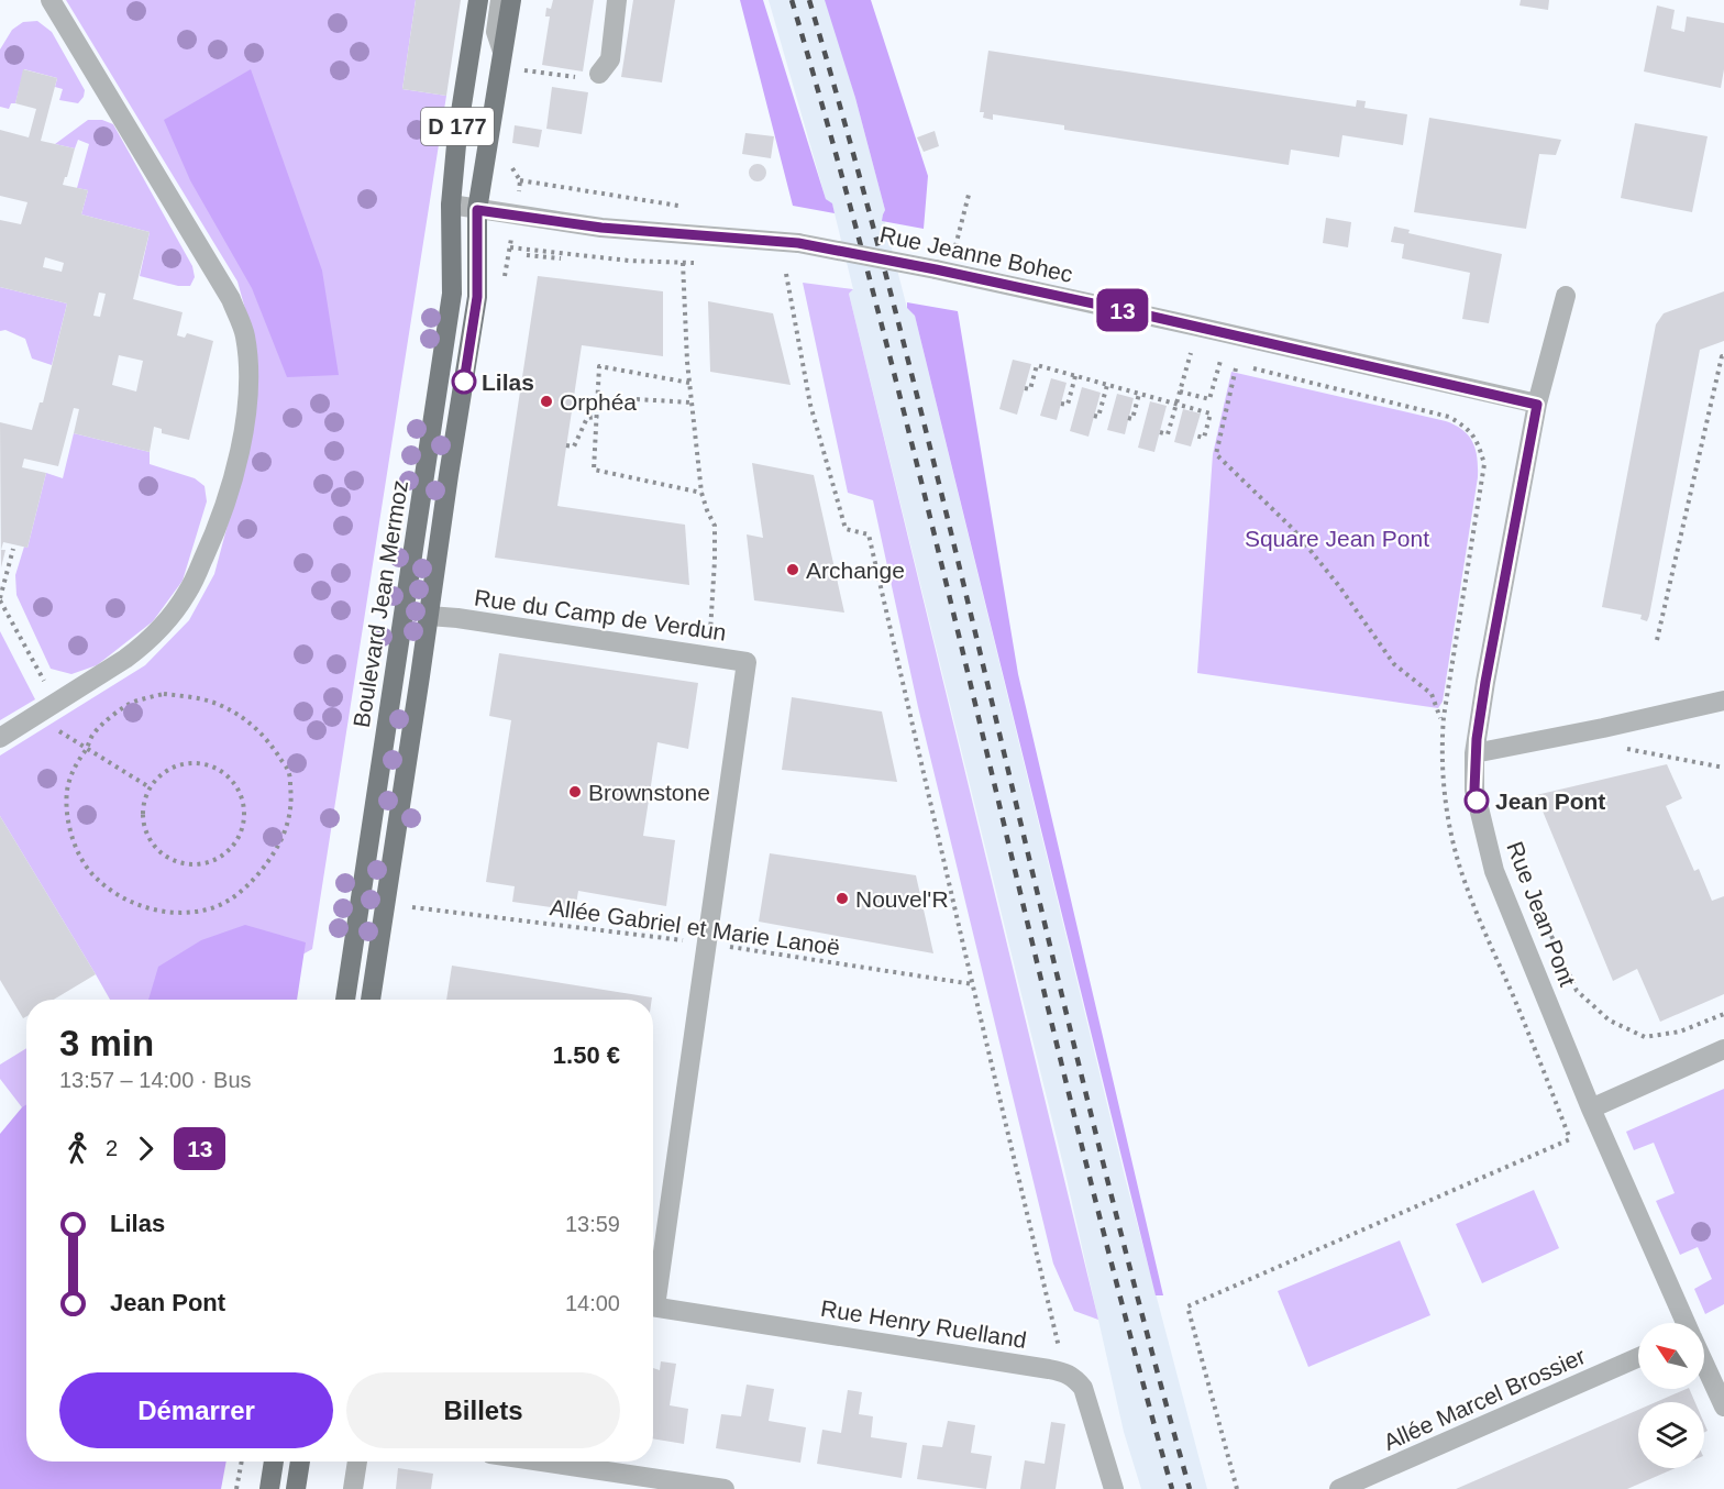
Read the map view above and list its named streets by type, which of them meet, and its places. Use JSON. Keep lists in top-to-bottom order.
{
  "streets": {
    "main road": ["D 177", "Boulevard Jean Mermoz"],
    "street": [
      "Rue Jeanne Bohec",
      "Rue du Camp de Verdun",
      "Rue Jean Pont",
      "Rue Henry Ruelland",
      "Allée Marcel Brossier"
    ],
    "path": ["Allée Gabriel et Marie Lanoë"]
  },
  "crossings": [
    ["Rue Jeanne Bohec", "Boulevard Jean Mermoz"],
    ["Rue Jeanne Bohec", "Rue Jean Pont"],
    ["Boulevard Jean Mermoz", "Rue du Camp de Verdun"],
    ["Rue du Camp de Verdun", "Allée Gabriel et Marie Lanoë"]
  ],
  "parks": ["Square Jean Pont"],
  "places": [
    "Lilas",
    "Orphéa",
    "Archange",
    "Brownstone",
    "Jean Pont",
    "Nouvel'R"
  ],
  "lines": ["bus line 13"],
  "north": "top left",
  "page": {
    "on_map": "13",
    "heading": ["3 min", "13:57 – 14:00 · Bus", "1.50 €"],
    "legs": ["2", "13"],
    "list": [
      {
        "name": "Lilas",
        "value": "13:59"
      },
      {
        "name": "Jean Pont",
        "value": "14:00"
      }
    ],
    "buttons": ["Démarrer", "Billets"]
  }
}
